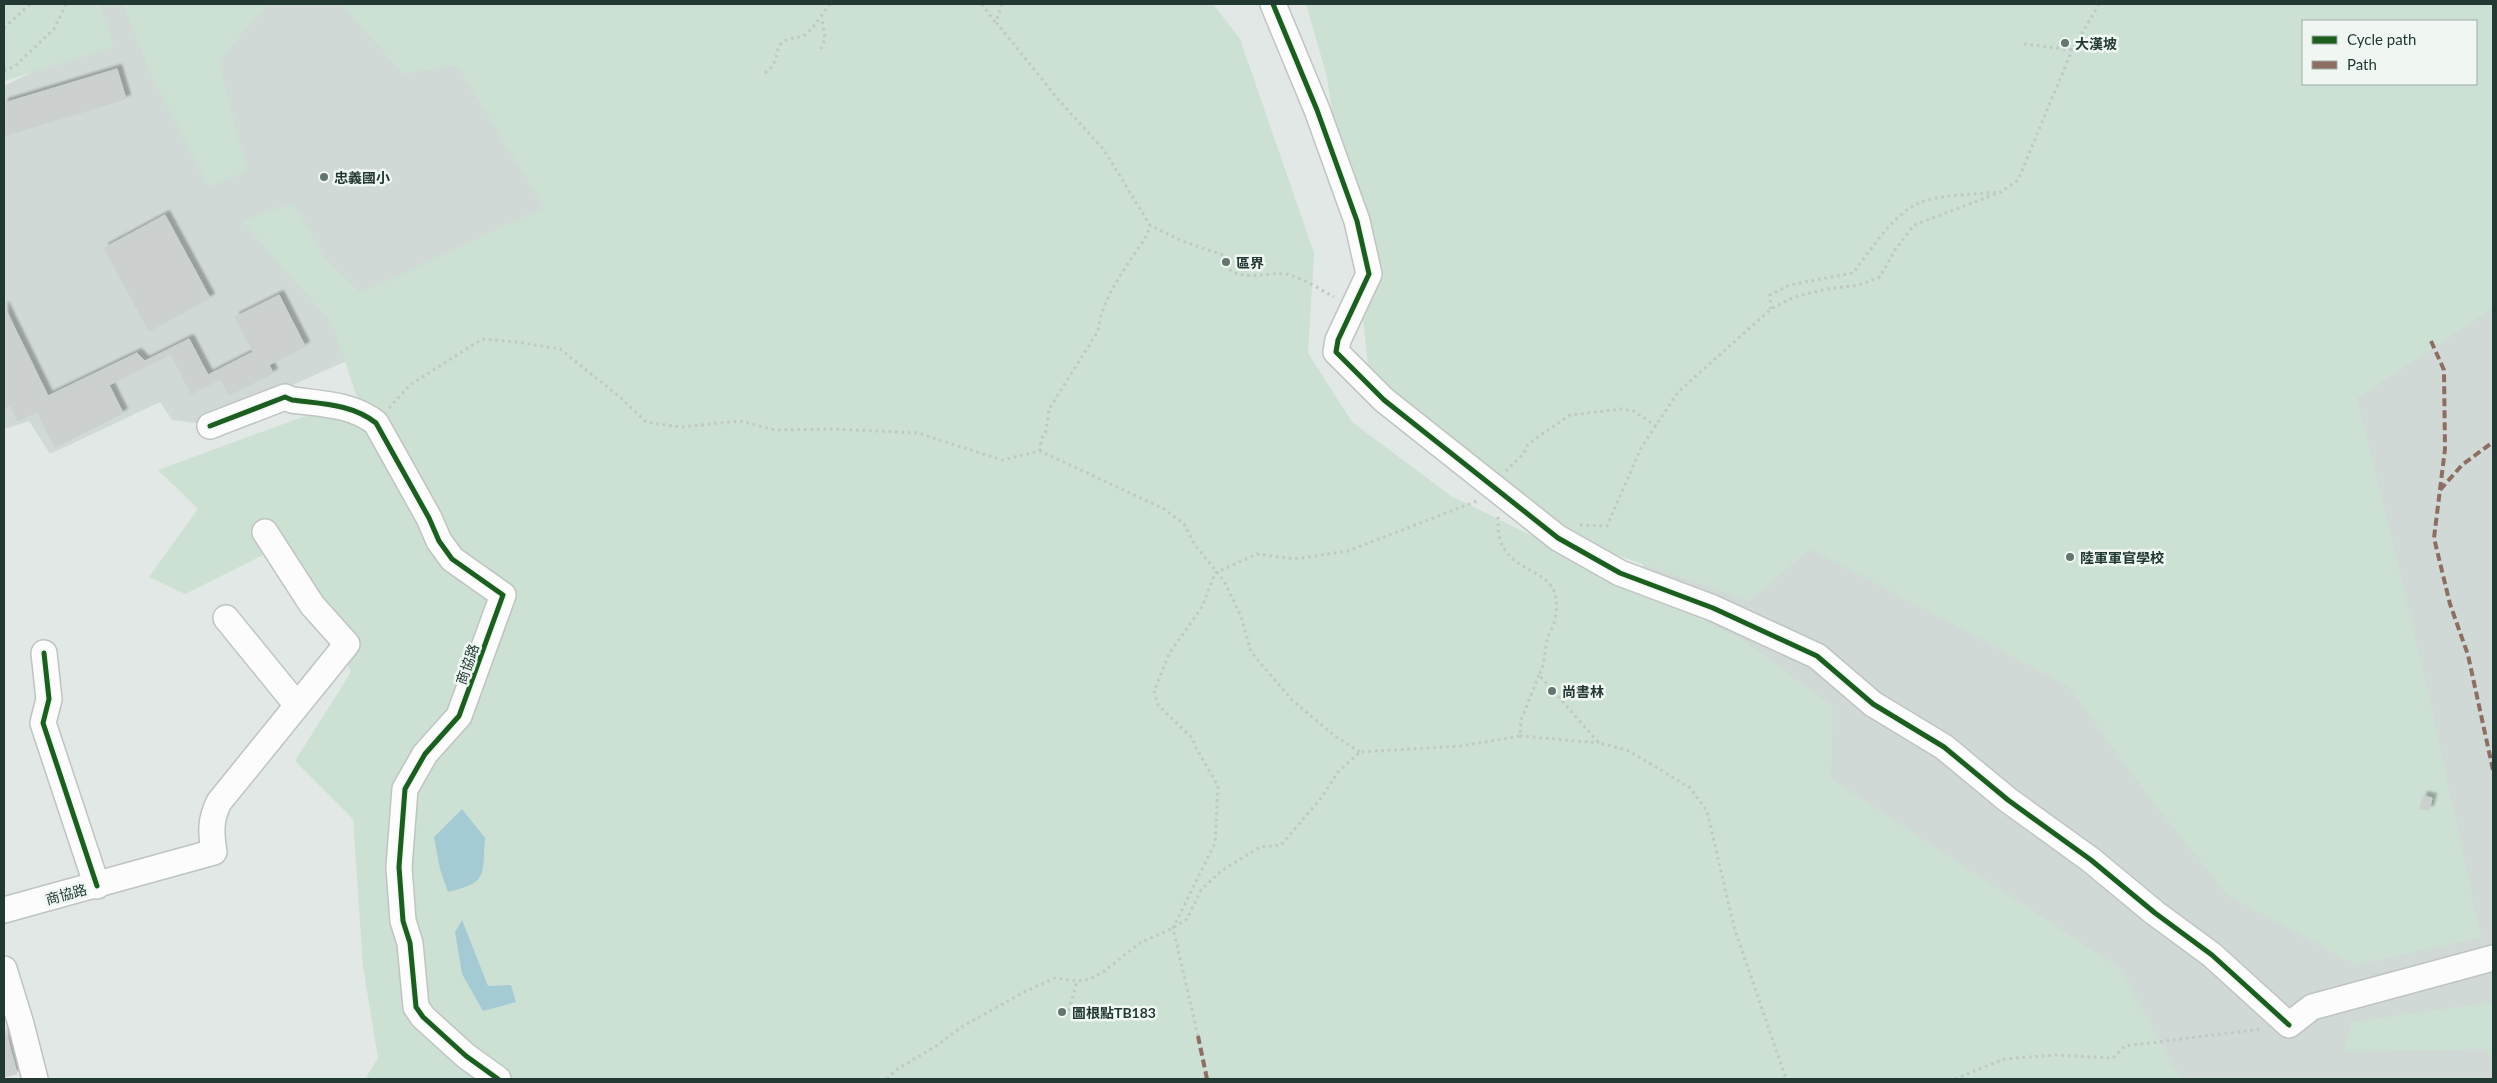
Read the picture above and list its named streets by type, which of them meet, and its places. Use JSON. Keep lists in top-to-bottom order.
{
  "streets": {
    "street": ["商協路"]
  },
  "places": [
    "大漢坡",
    "忠義國小",
    "區界",
    "陸軍軍官學校",
    "尚書林",
    "圖根點TB183"
  ],
  "legend": ["Cycle path", "Path"]
}
